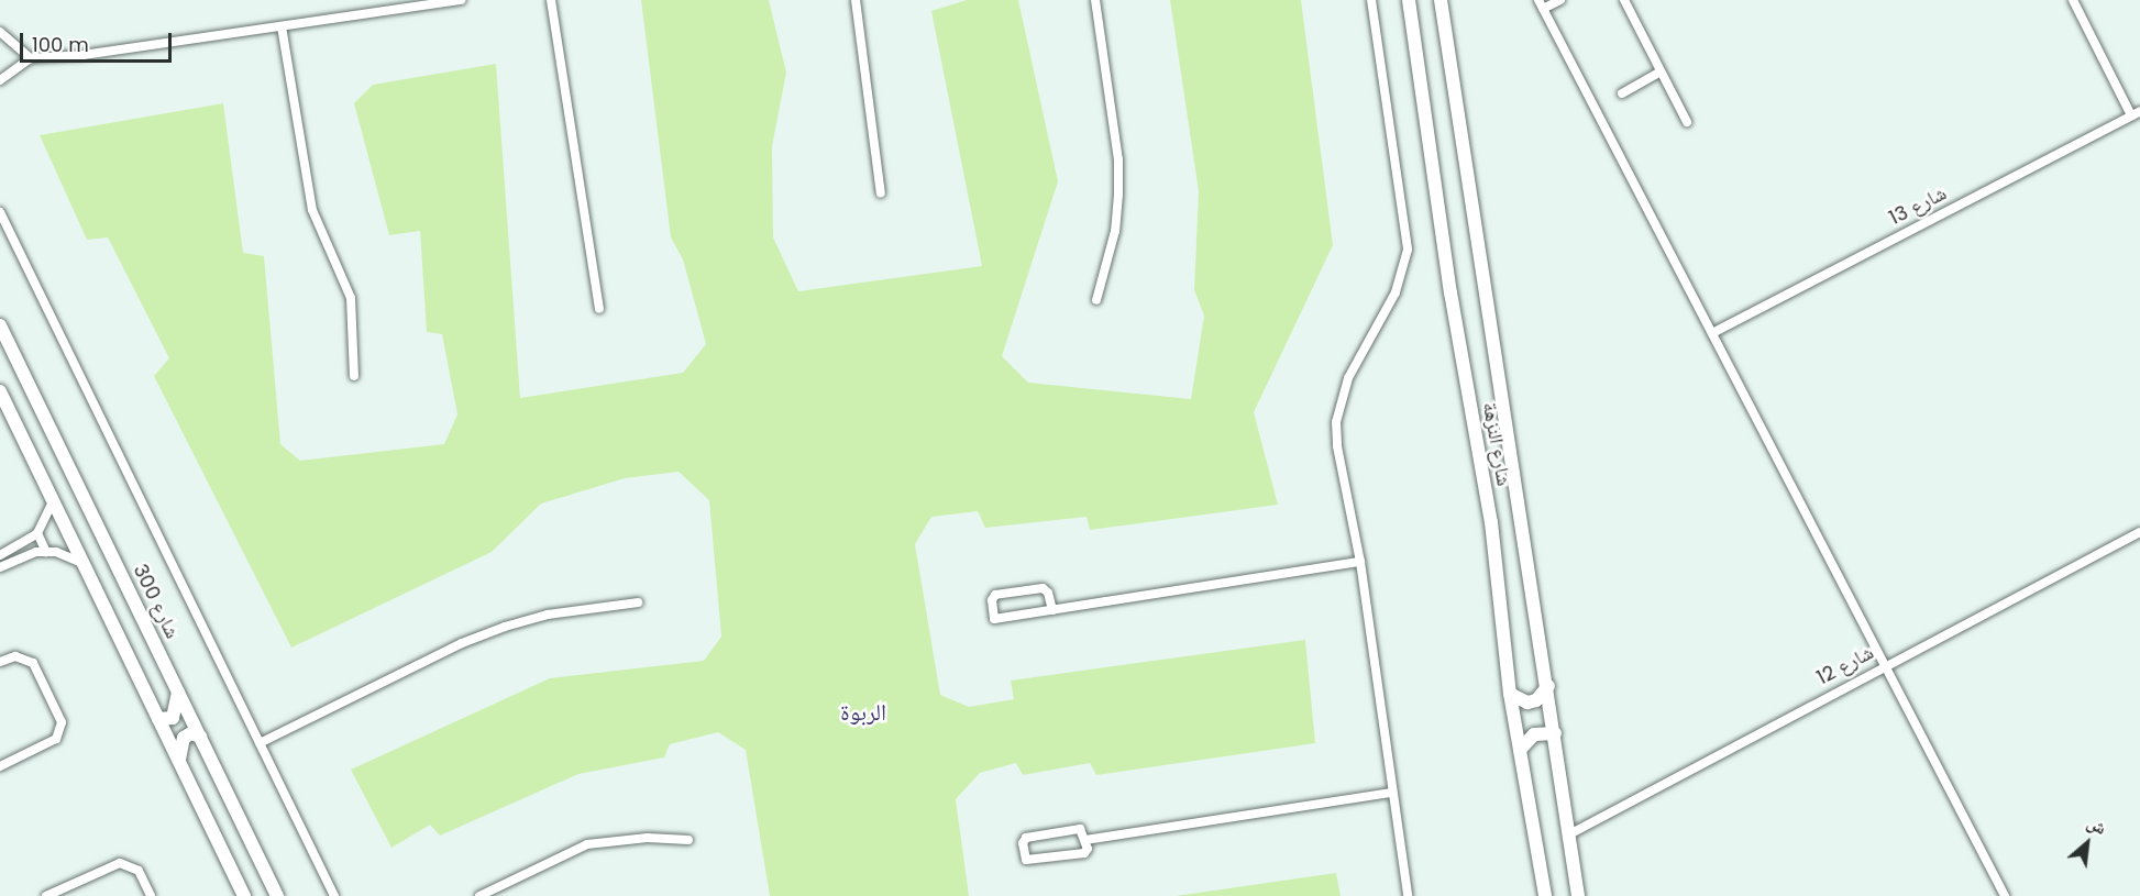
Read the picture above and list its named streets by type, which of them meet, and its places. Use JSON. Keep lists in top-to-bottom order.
{
  "streets": {
    "main road": ["شارع النزهة", "شارع 300"],
    "street": ["شارع 13", "شارع 12"]
  },
  "crossings": [
    ["شارع النزهة", "شارع 12"]
  ],
  "districts": ["الربوة"],
  "scale_bar": "100 m",
  "north": "top right"
}
